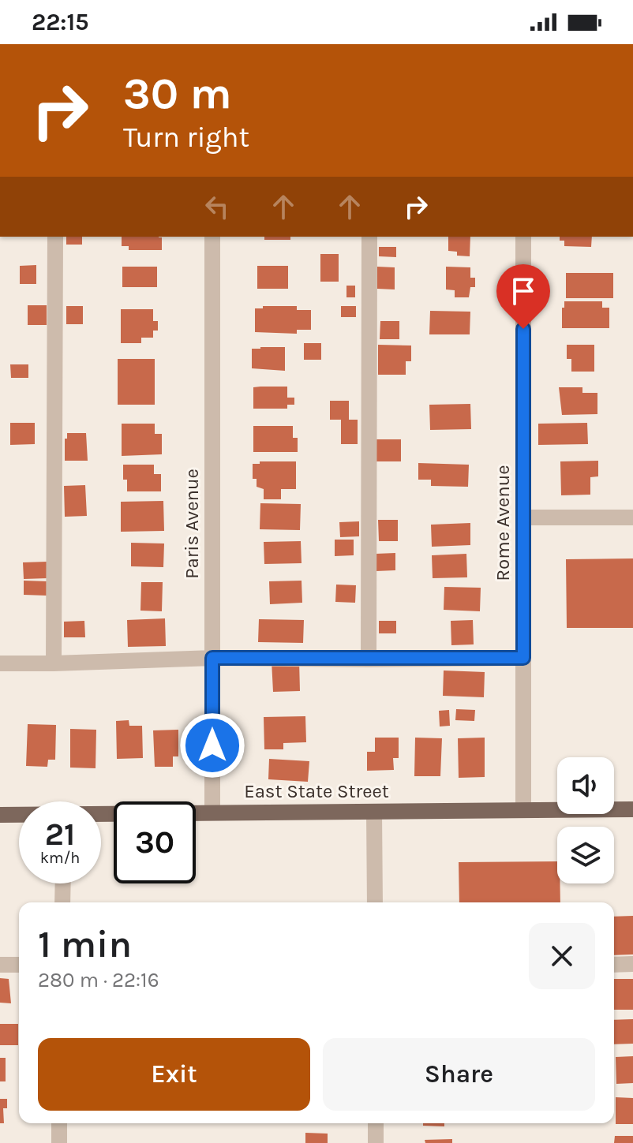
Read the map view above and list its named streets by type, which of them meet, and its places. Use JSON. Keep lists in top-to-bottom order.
{
  "streets": {
    "main road": ["East State Street"],
    "street": ["Rome Avenue", "Paris Avenue"]
  },
  "crossings": [
    ["Rome Avenue", "East State Street"],
    ["Paris Avenue", "East State Street"]
  ],
  "page": {
    "status": "22:15",
    "turn": ["30 m", "Turn right"],
    "speed": "21 km/h",
    "limit": "30",
    "heading": ["1 min", "280 m · 22:16"],
    "buttons": ["Exit", "Share"]
  }
}
